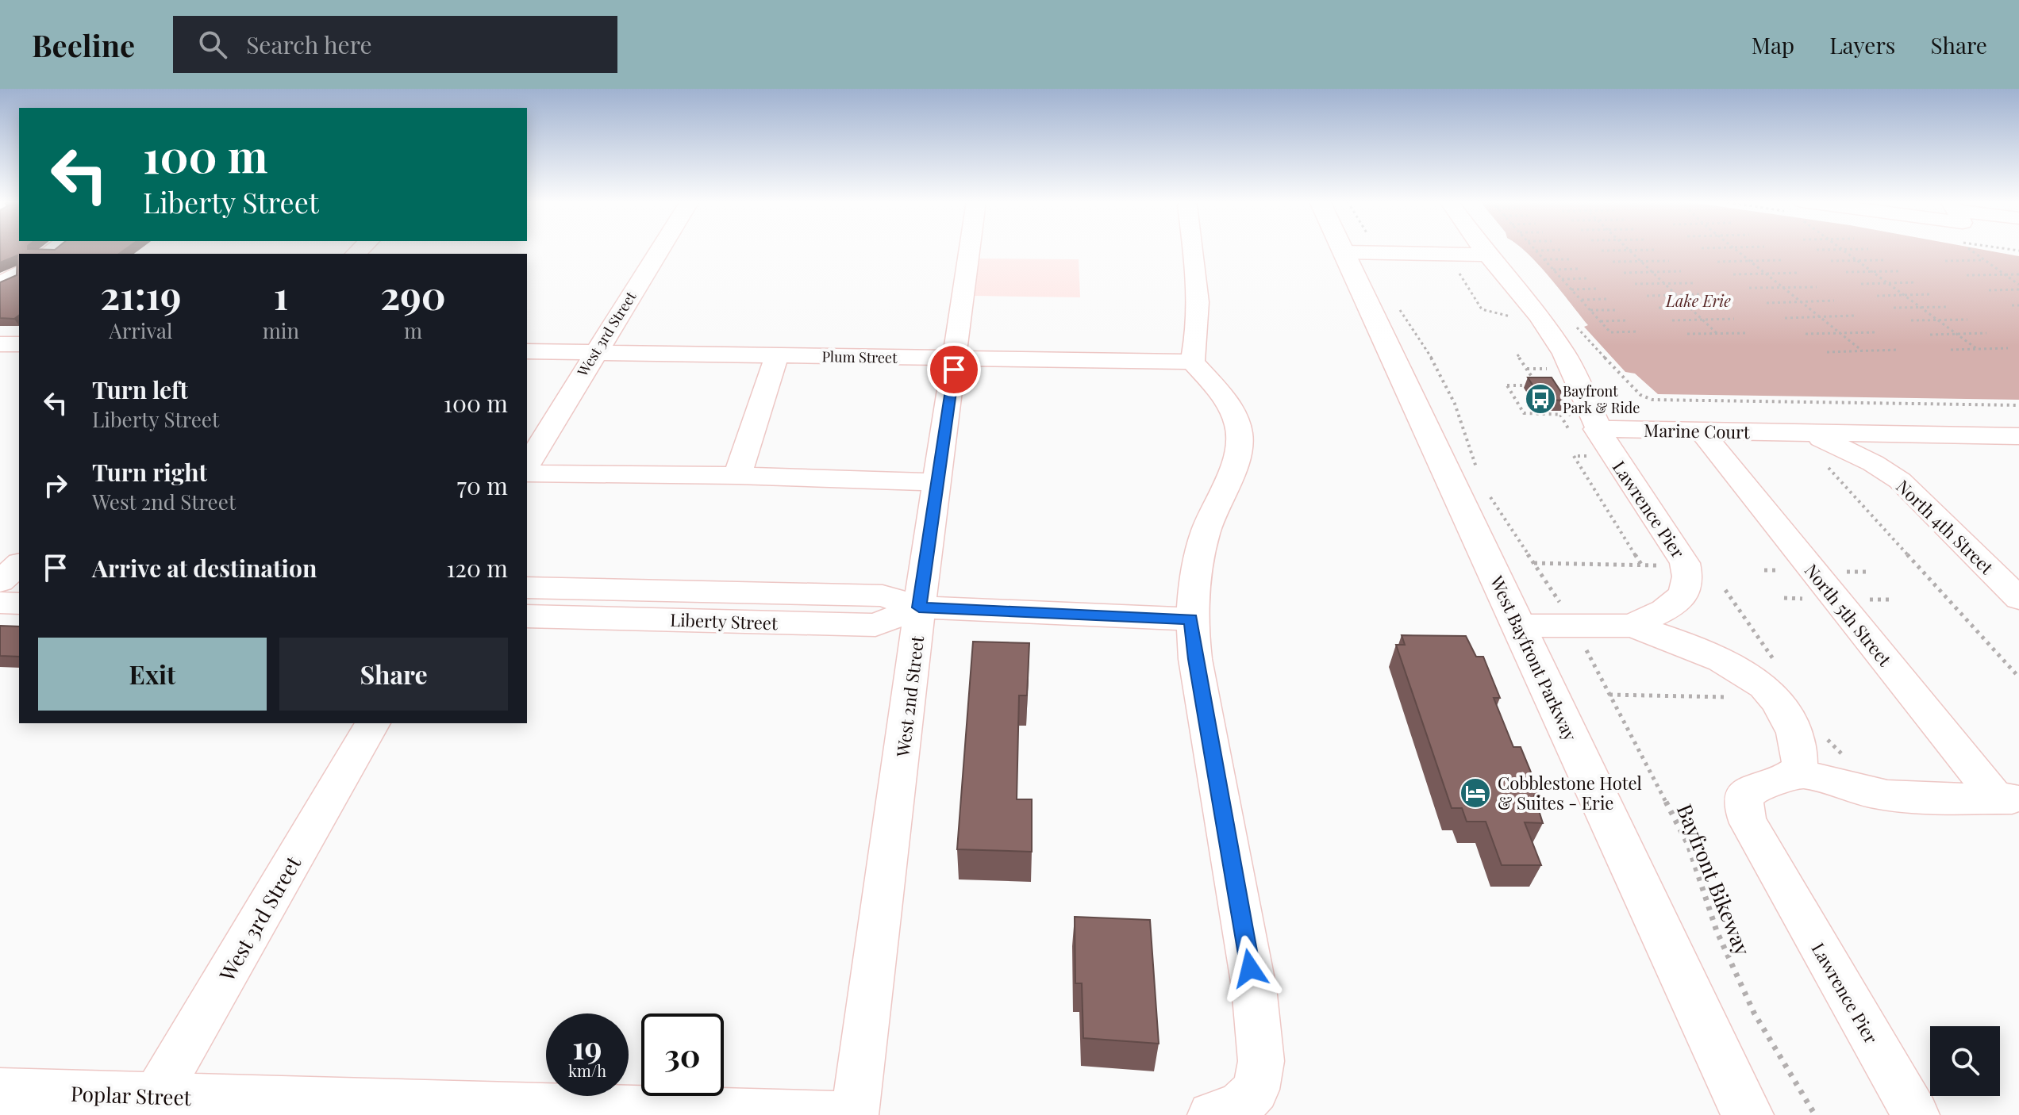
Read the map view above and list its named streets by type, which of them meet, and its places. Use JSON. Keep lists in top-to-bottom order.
{
  "streets": {
    "highway": ["West Bayfront Parkway"],
    "street": [
      "West 3rd Street",
      "Plum Street",
      "Marine Court",
      "Lawrence Pier",
      "North 4th Street",
      "North 5th Street",
      "Liberty Street",
      "West 2nd Street",
      "Poplar Street"
    ],
    "path": ["Bayfront Bikeway"]
  },
  "crossings": [
    ["West 3rd Street", "Plum Street"],
    ["West 3rd Street", "Poplar Street"],
    ["Plum Street", "West 2nd Street"],
    ["Marine Court", "Lawrence Pier"],
    ["Marine Court", "North 4th Street"],
    ["Marine Court", "North 5th Street"],
    ["Liberty Street", "West 2nd Street"]
  ],
  "water": ["Lake Erie"],
  "places": {
    "bus stop": ["Bayfront Park & Ride"],
    "hotel": ["Cobblestone Hotel & Suites - Erie"]
  },
  "page": {
    "header": "Beeline",
    "search": "Search here",
    "nav": ["Map", "Layers", "Share"],
    "turn": ["100 m", "Liberty Street"],
    "eta": [
      "21:19",
      "Arrival",
      "1",
      "min",
      "290",
      "m"
    ],
    "list": [
      {
        "name": "Turn left",
        "note": "Liberty Street",
        "value": "100 m"
      },
      {
        "name": "Turn right",
        "note": "West 2nd Street",
        "value": "70 m"
      },
      {
        "name": "Arrive at destination",
        "value": "120 m"
      }
    ],
    "buttons": ["Exit", "Share"],
    "speed": "19 km/h",
    "limit": "30"
  }
}
